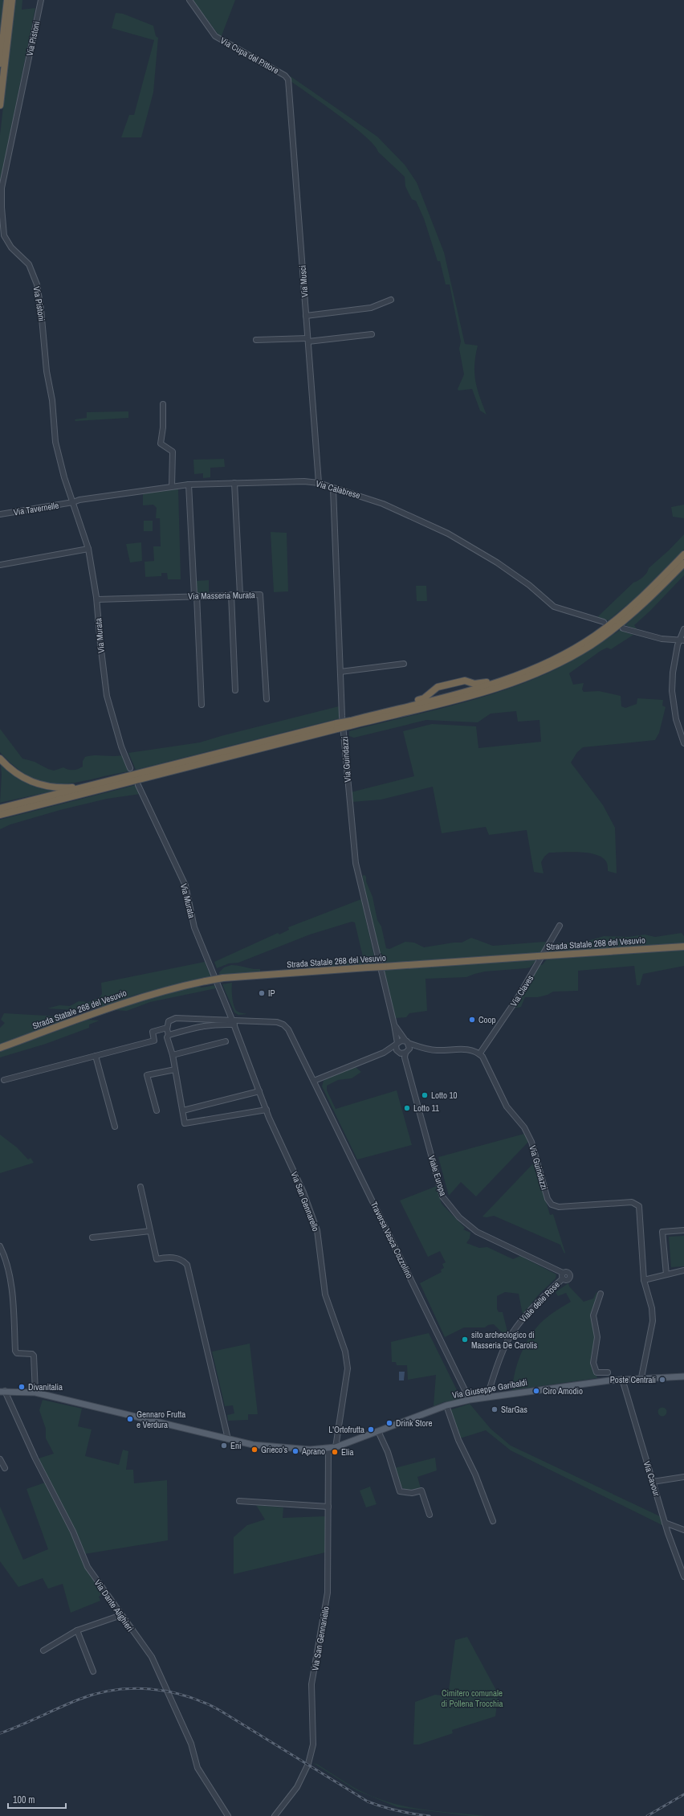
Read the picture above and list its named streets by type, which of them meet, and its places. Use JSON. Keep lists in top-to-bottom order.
{
  "streets": {
    "highway": ["Strada Statale 268 del Vesuvio"],
    "main road": ["Via Giuseppe Garibaldi"],
    "street": [
      "Via Pistoni",
      "Via Cupa del Pittore",
      "Via Musci",
      "Via Calabrese",
      "Via Tavernelle",
      "Via Masseria Murata",
      "Via Murata",
      "Via Guindazzi",
      "Via Claves",
      "Viale Europa",
      "Via San Gennarello",
      "Traversa Vasca Cozzolino",
      "Viale delle Rose",
      "Via Cavour",
      "Via Dante Alighieri",
      "Via San Gennariello"
    ]
  },
  "crossings": [
    ["Via Pistoni", "Via Calabrese"],
    ["Via Pistoni", "Via Tavernelle"],
    ["Via Pistoni", "Via Murata"],
    ["Via Cupa del Pittore", "Via Musci"],
    ["Via Musci", "Via Calabrese"],
    ["Via Calabrese", "Via Tavernelle"],
    ["Via Calabrese", "Via Murata"],
    ["Via Calabrese", "Via Guindazzi"],
    ["Via Tavernelle", "Via Murata"],
    ["Via Masseria Murata", "Via Murata"],
    ["Via Murata", "Via San Gennarello"],
    ["Via Murata", "Traversa Vasca Cozzolino"],
    ["Via Guindazzi", "Via Claves"],
    ["Via Guindazzi", "Viale Europa"],
    ["Via Guindazzi", "Via Giuseppe Garibaldi"],
    ["Viale Europa", "Viale delle Rose"],
    ["Via San Gennarello", "Traversa Vasca Cozzolino"],
    ["Via San Gennarello", "Via Giuseppe Garibaldi"],
    ["Traversa Vasca Cozzolino", "Via Giuseppe Garibaldi"],
    ["Viale delle Rose", "Via Giuseppe Garibaldi"],
    ["Via Giuseppe Garibaldi", "Via Cavour"],
    ["Via Giuseppe Garibaldi", "Via Dante Alighieri"],
    ["Via Giuseppe Garibaldi", "Via San Gennariello"]
  ],
  "parks": ["Cimitero comunale di Pollena Trocchia"],
  "places": [
    "IP",
    "Coop",
    "Lotto 10",
    "Lotto 11",
    "sito archeologico di Masseria De Carolis",
    "Poste Centrali",
    "Divanitalia",
    "Ciro Amodio",
    "StarGas",
    "Gennaro Frutta e Verdura",
    "Drink Store",
    "L'Ortofrutta",
    "Eni",
    "Grieco's",
    "Aprano",
    "Elia"
  ],
  "scale_bar": "100 m"
}
